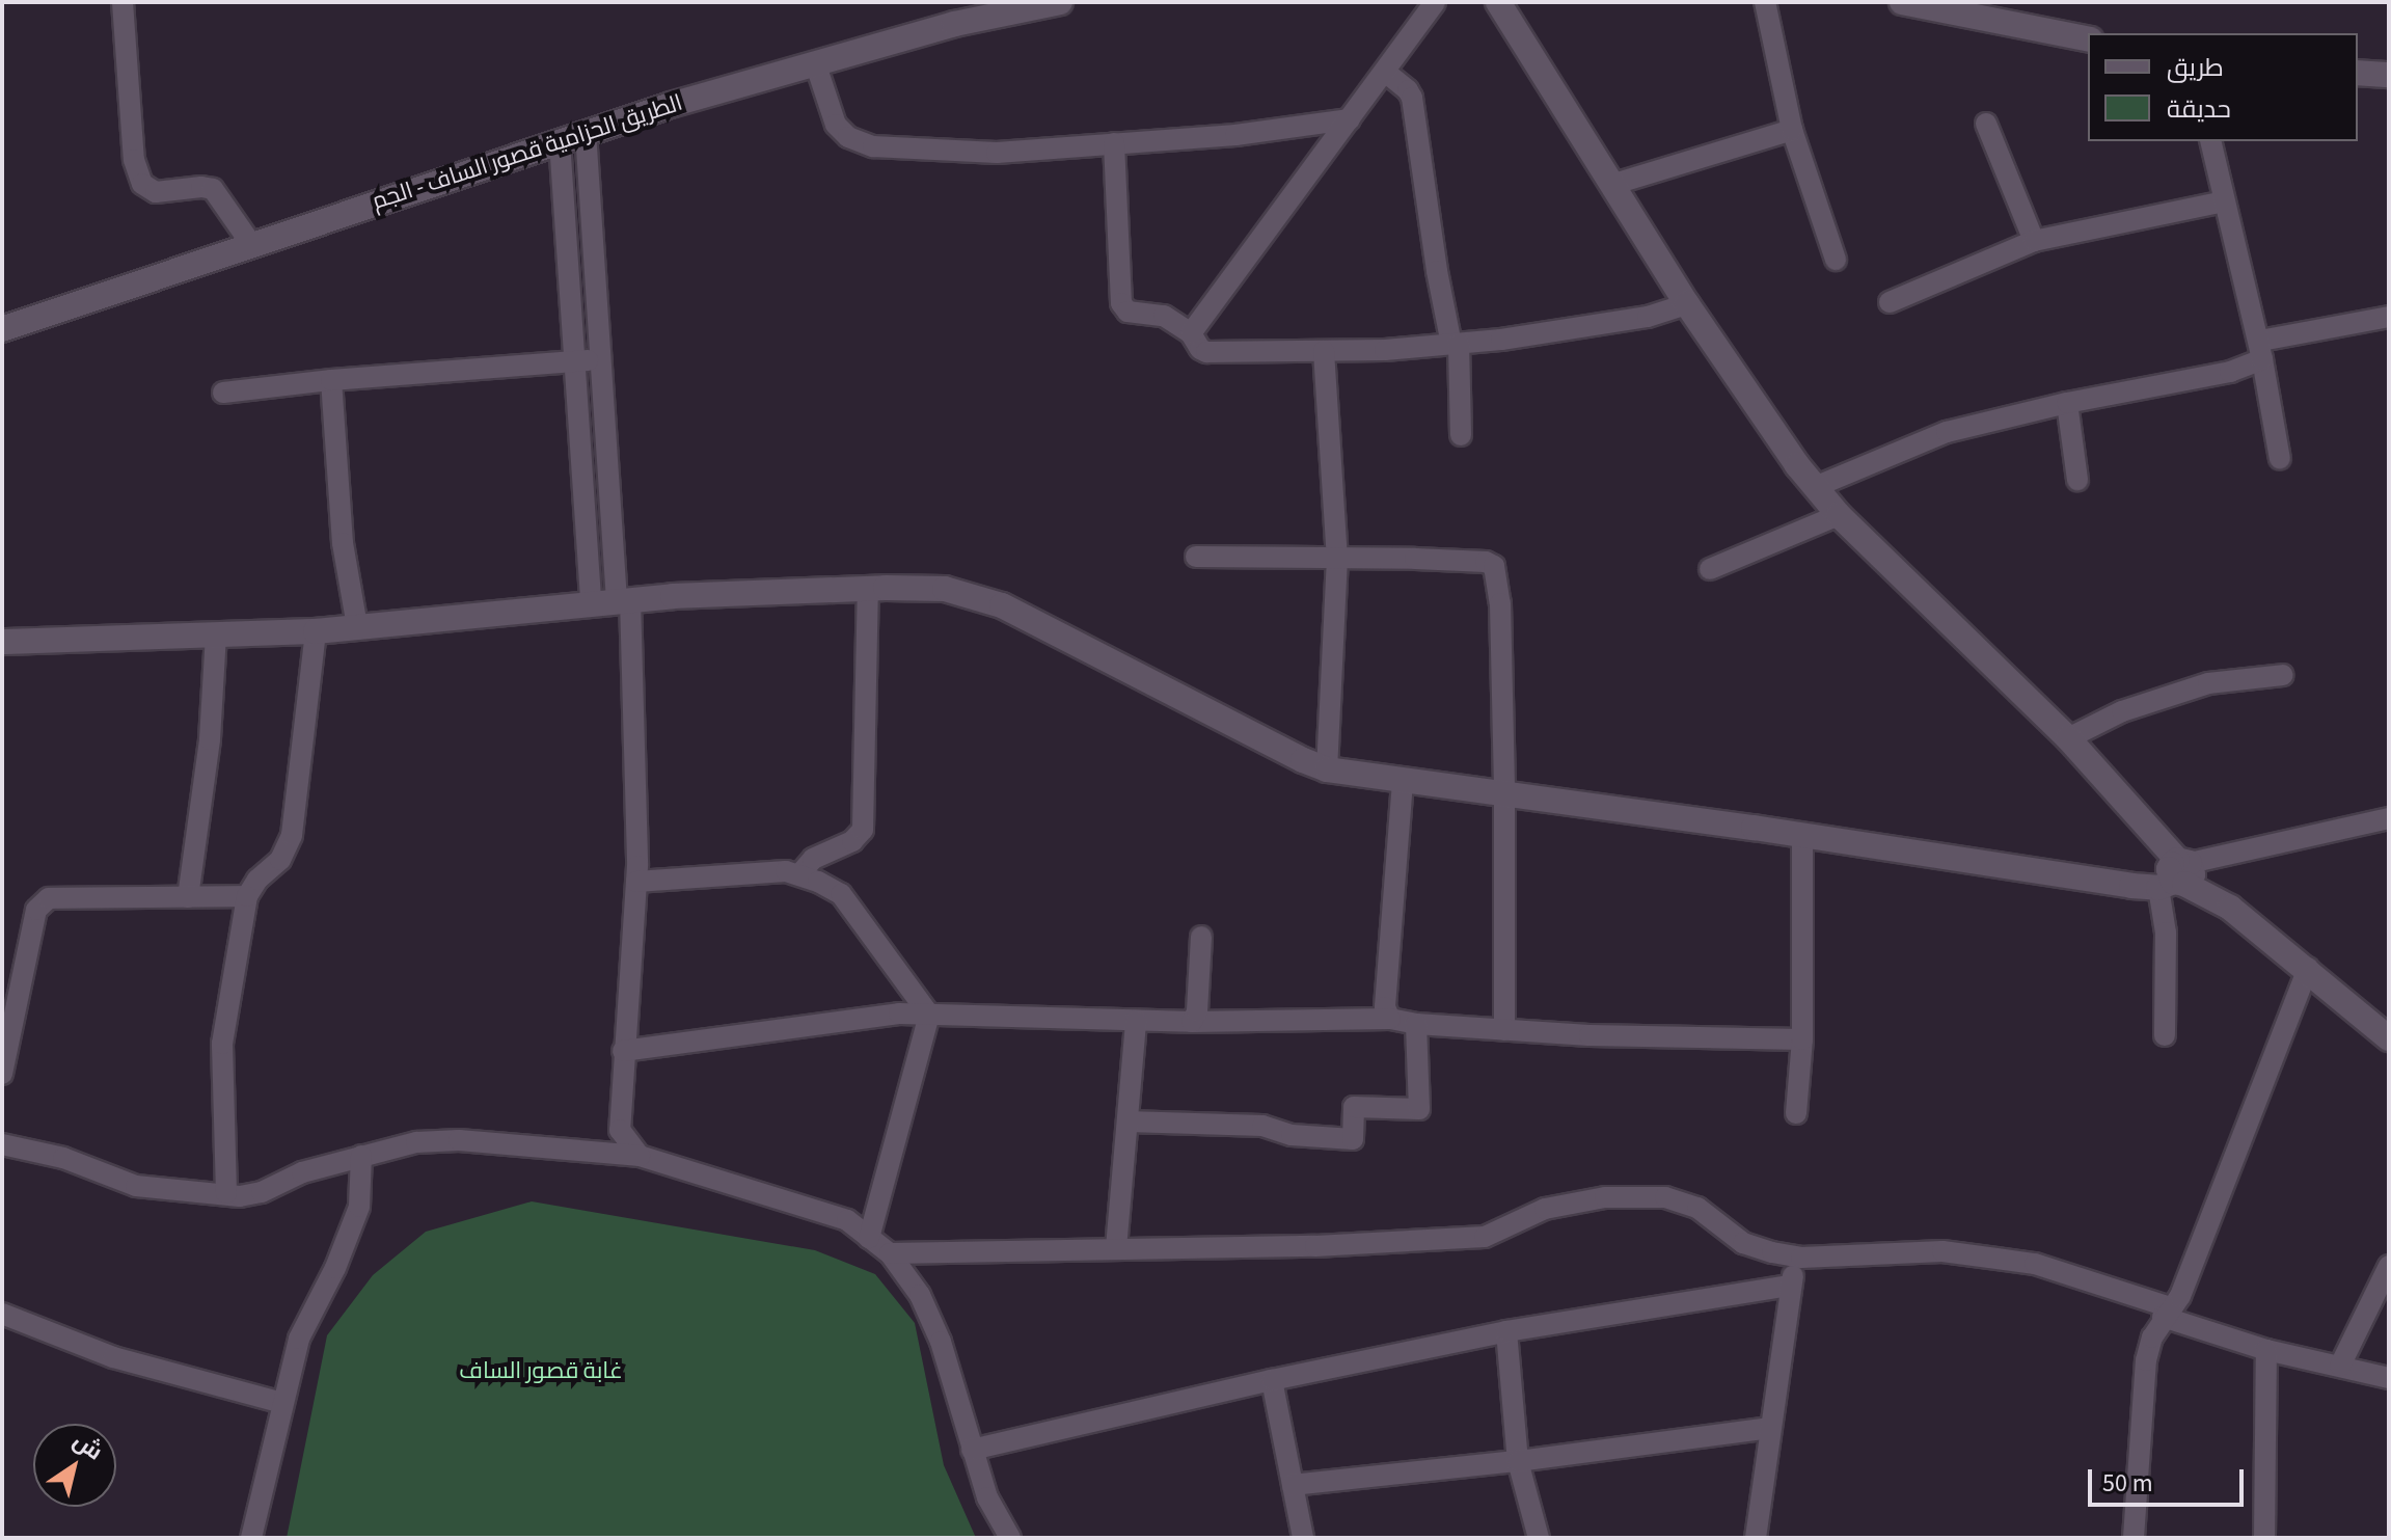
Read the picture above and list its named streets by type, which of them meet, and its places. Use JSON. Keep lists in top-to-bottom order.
{
  "streets": {
    "street": ["الطريق الحزامية قصور الساف - الجم"]
  },
  "parks": ["غابة قصور الساف"],
  "legend": ["طريق", "حديقة"],
  "scale_bar": "50 m",
  "north": "top right"
}
